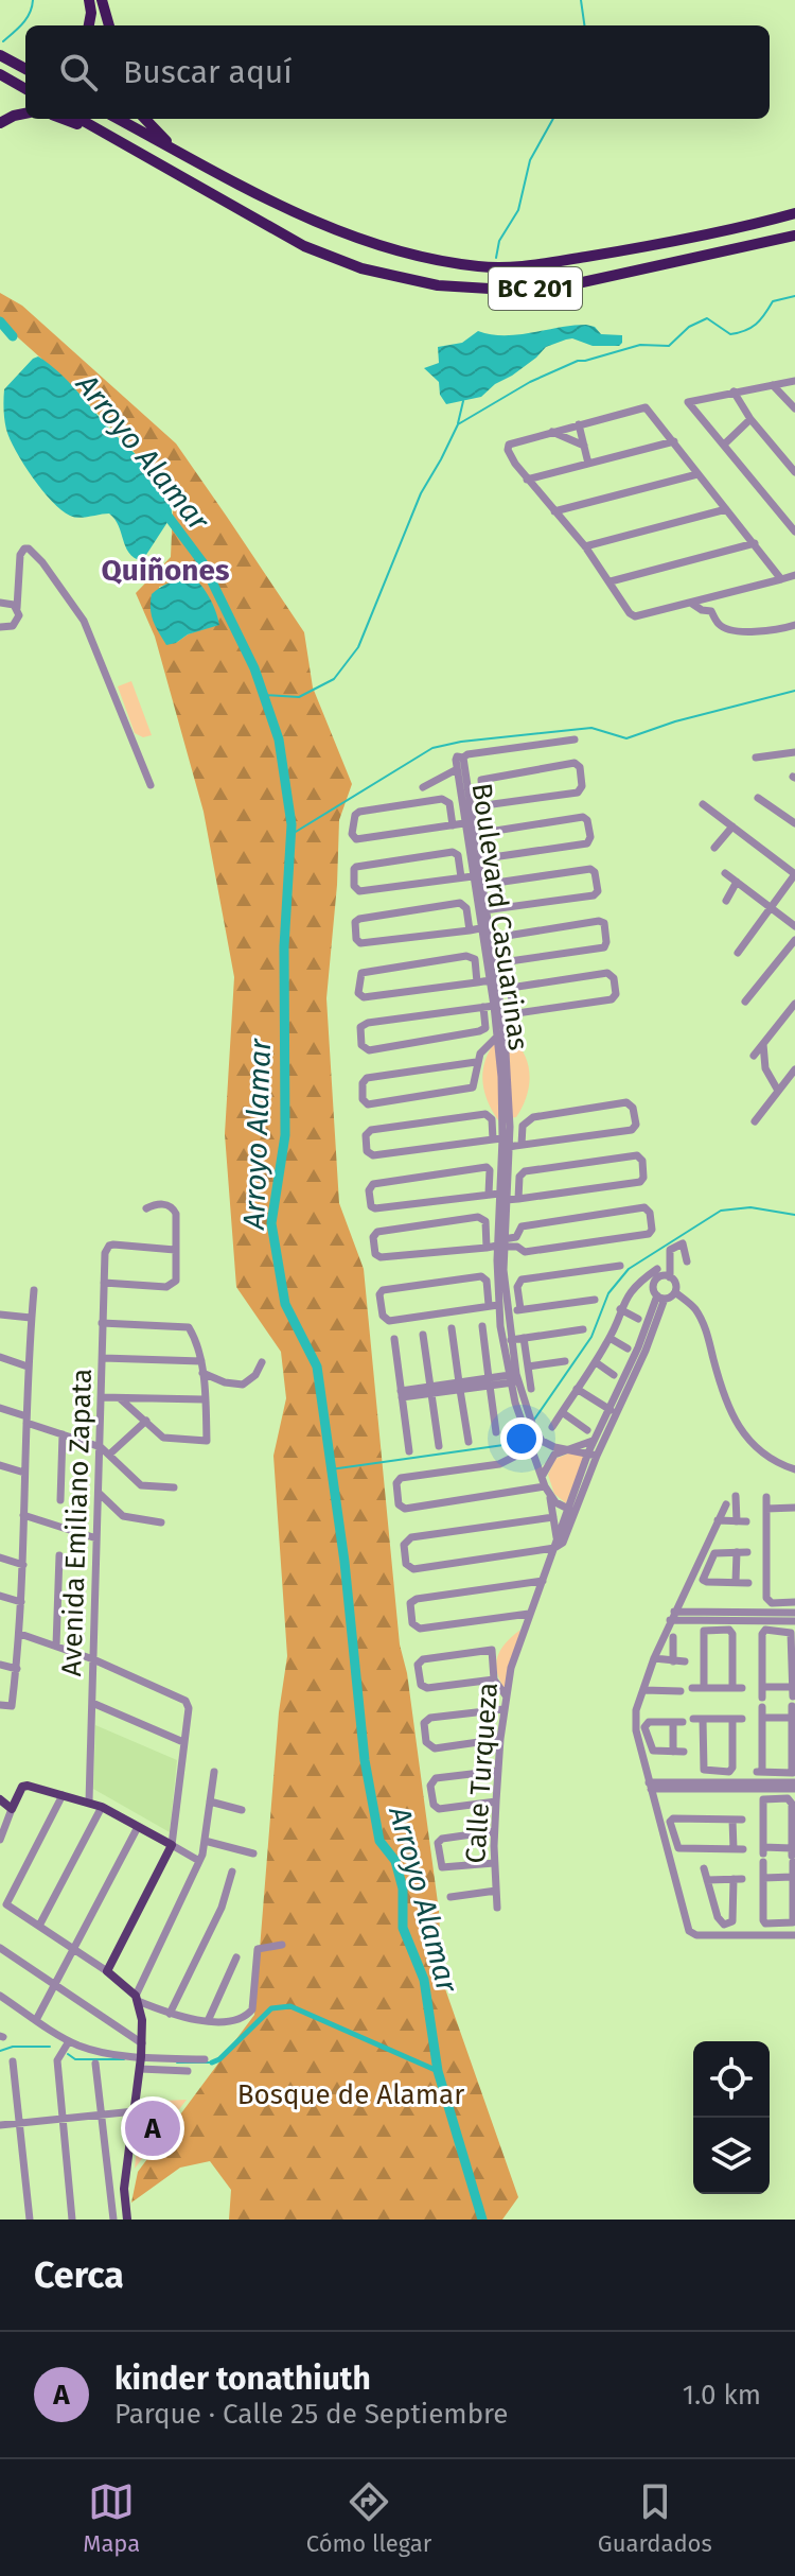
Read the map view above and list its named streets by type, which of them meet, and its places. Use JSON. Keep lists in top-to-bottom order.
{
  "streets": {
    "highway": ["BC 201"],
    "street": ["Boulevard Casuarinas", "Avenida Emiliano Zapata", "Calle Turqueza"]
  },
  "crossings": [
    ["Boulevard Casuarinas", "Calle Turqueza"]
  ],
  "districts": ["Quiñones"],
  "water": ["Arroyo Alamar"],
  "parks": ["Bosque de Alamar"],
  "page": {
    "search": "Buscar aquí",
    "pins": "A",
    "heading": "Cerca",
    "list": [
      {
        "mark": "A",
        "name": "kinder tonathiuth",
        "note": "Parque · Calle 25 de Septiembre",
        "value": "1.0 km"
      }
    ],
    "nav": ["Mapa", "Cómo llegar", "Guardados"]
  }
}
